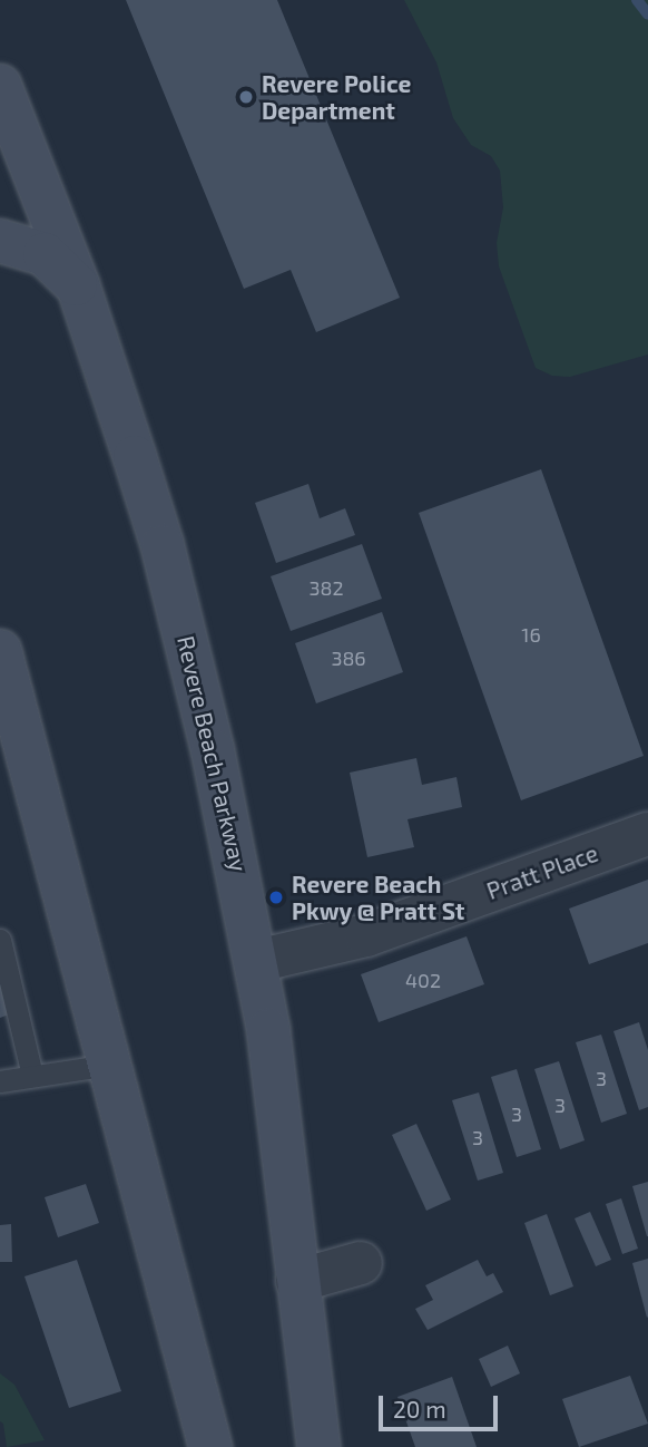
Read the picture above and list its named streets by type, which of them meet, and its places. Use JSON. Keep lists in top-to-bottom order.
{
  "streets": {
    "main road": ["Revere Beach Parkway"],
    "street": ["Pratt Place"]
  },
  "crossings": [
    ["Revere Beach Parkway", "Pratt Place"]
  ],
  "places": ["Revere Police Department", "Revere Beach Pkwy @ Pratt St"],
  "house_numbers": [
    "382",
    "16",
    "386",
    "402",
    "3",
    "3",
    "3",
    "3"
  ],
  "scale_bar": "20 m"
}
